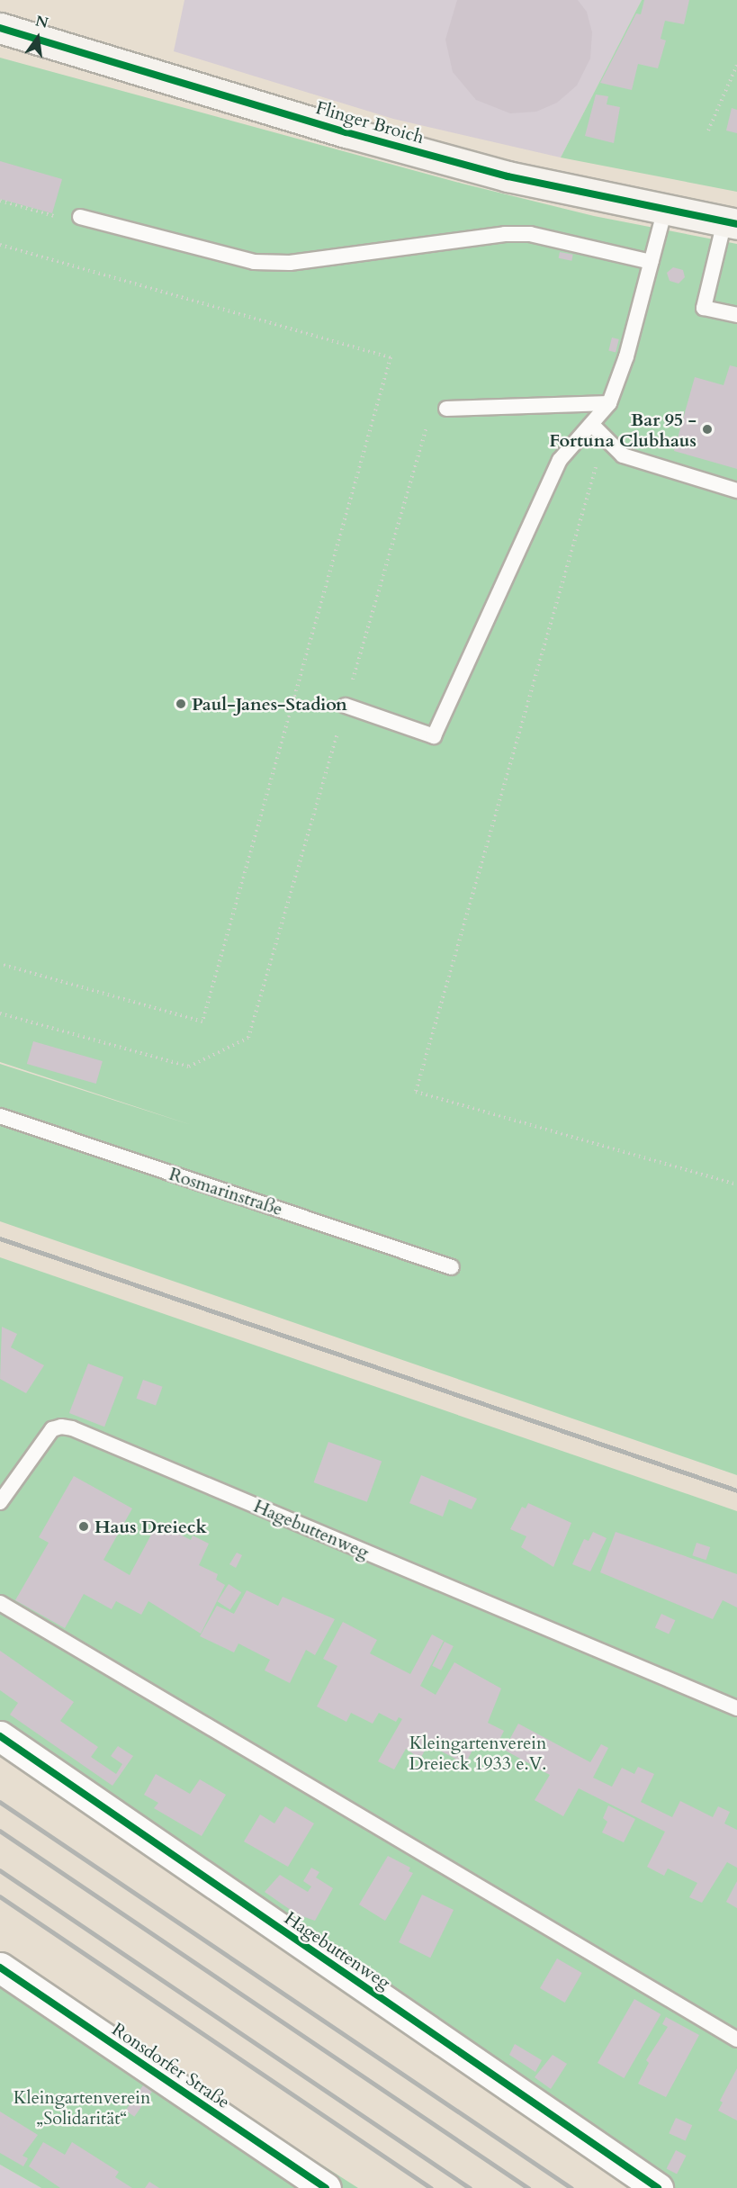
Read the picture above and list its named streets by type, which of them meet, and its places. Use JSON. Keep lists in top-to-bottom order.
{
  "streets": {
    "street": ["Flinger Broich", "Hagebuttenweg", "Ronsdorfer Straße"],
    "lane": ["Rosmarinstraße"]
  },
  "parks": ["Kleingartenverein Dreieck 1933 e.V.", "Kleingartenverein „Solidarität“"],
  "places": ["Bar 95 - Fortuna Clubhaus", "Paul-Janes-Stadion", "Haus Dreieck"],
  "north": "top"
}
